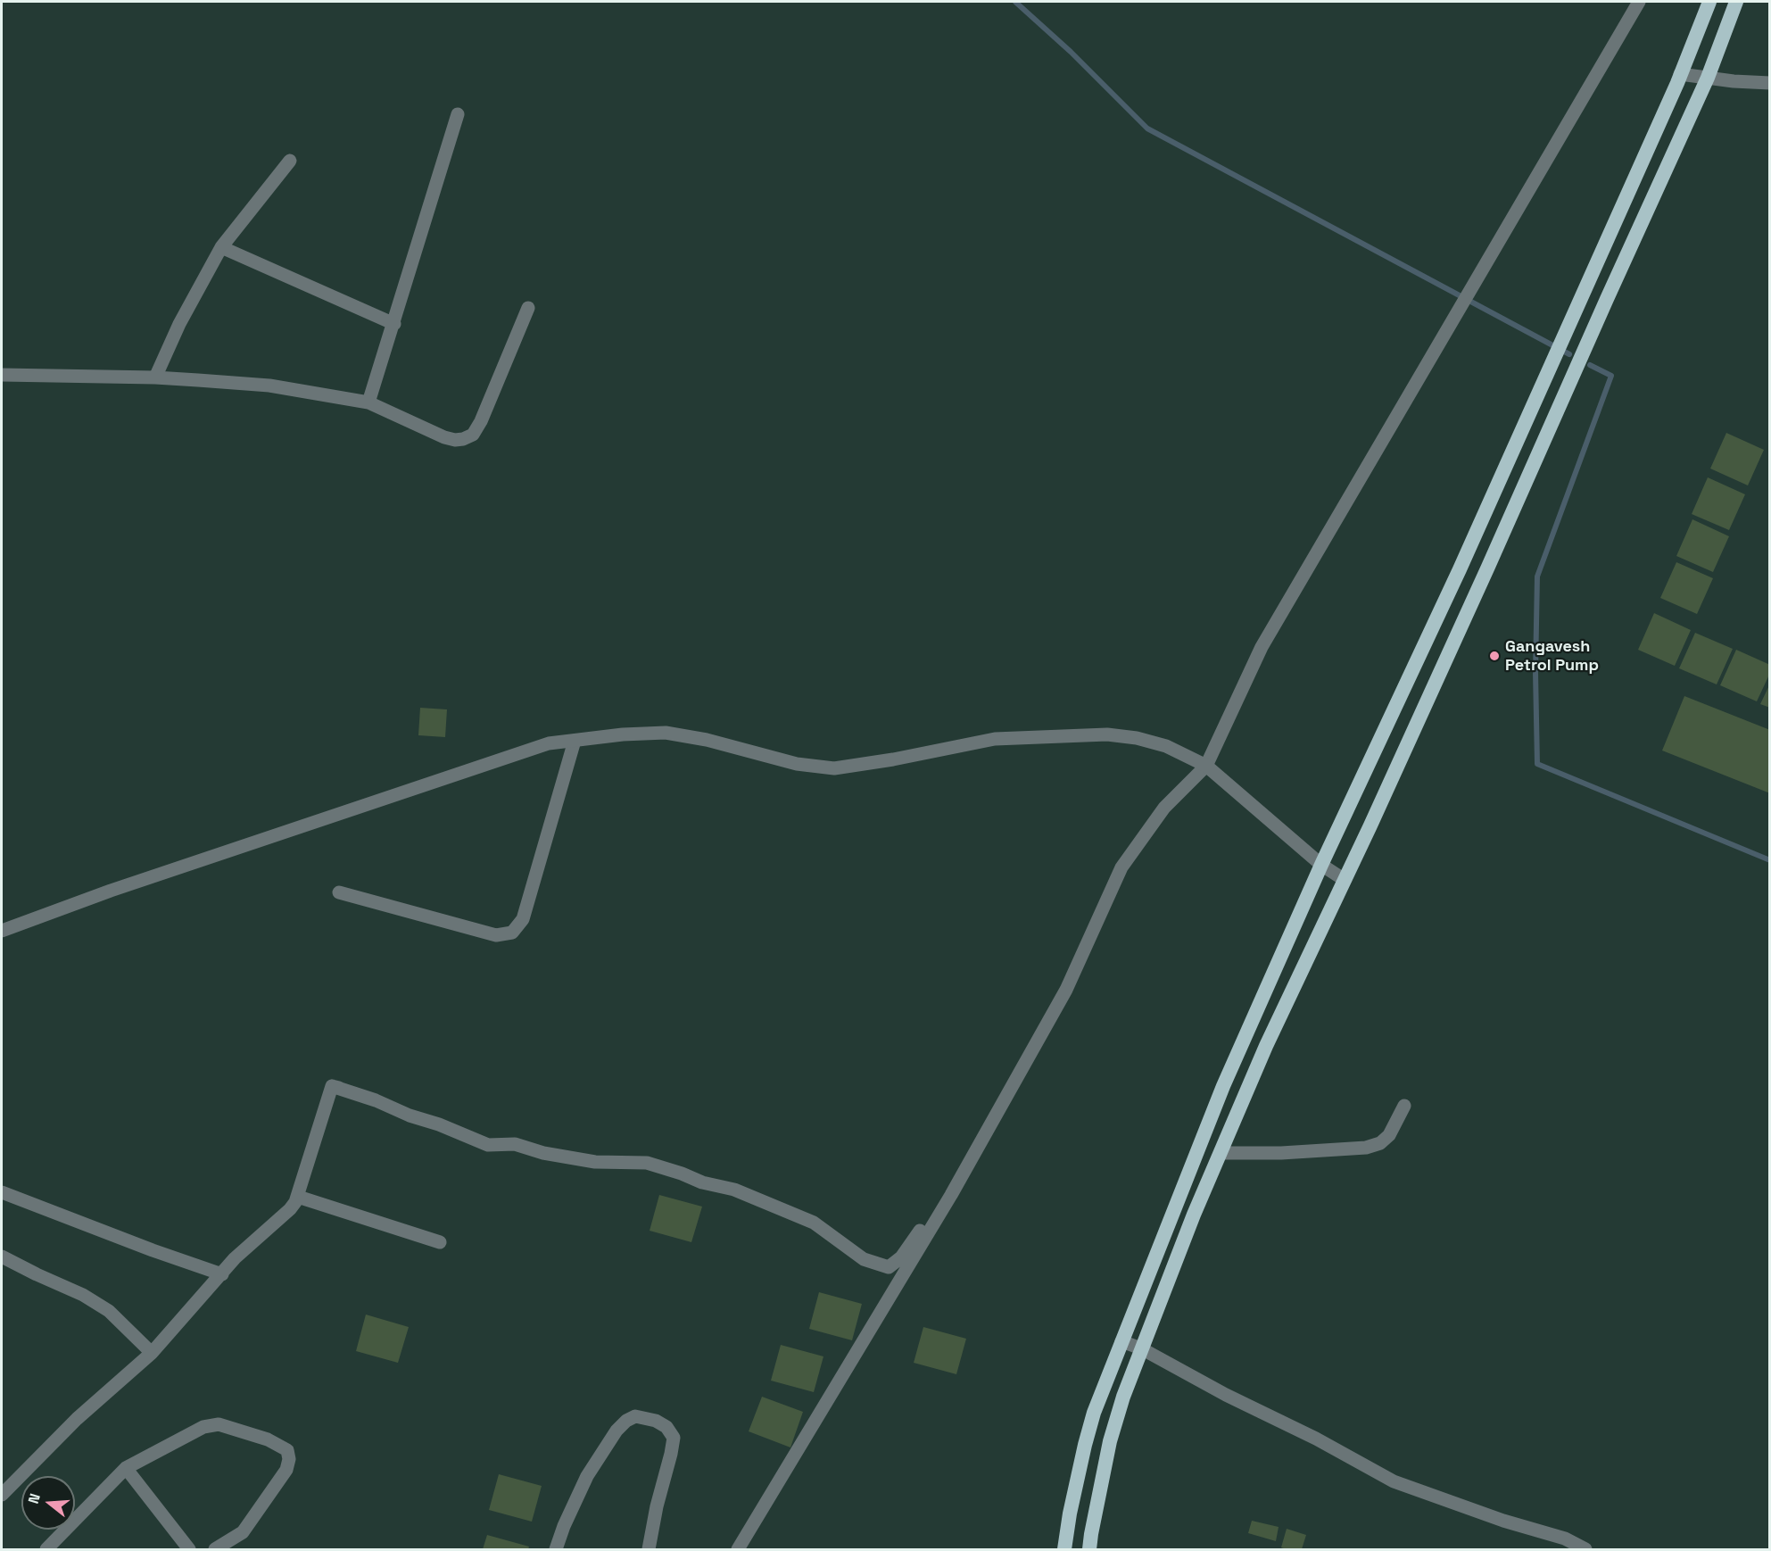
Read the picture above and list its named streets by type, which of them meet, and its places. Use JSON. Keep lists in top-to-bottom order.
{
  "places": ["Gangavesh Petrol Pump"],
  "north": "left"
}
